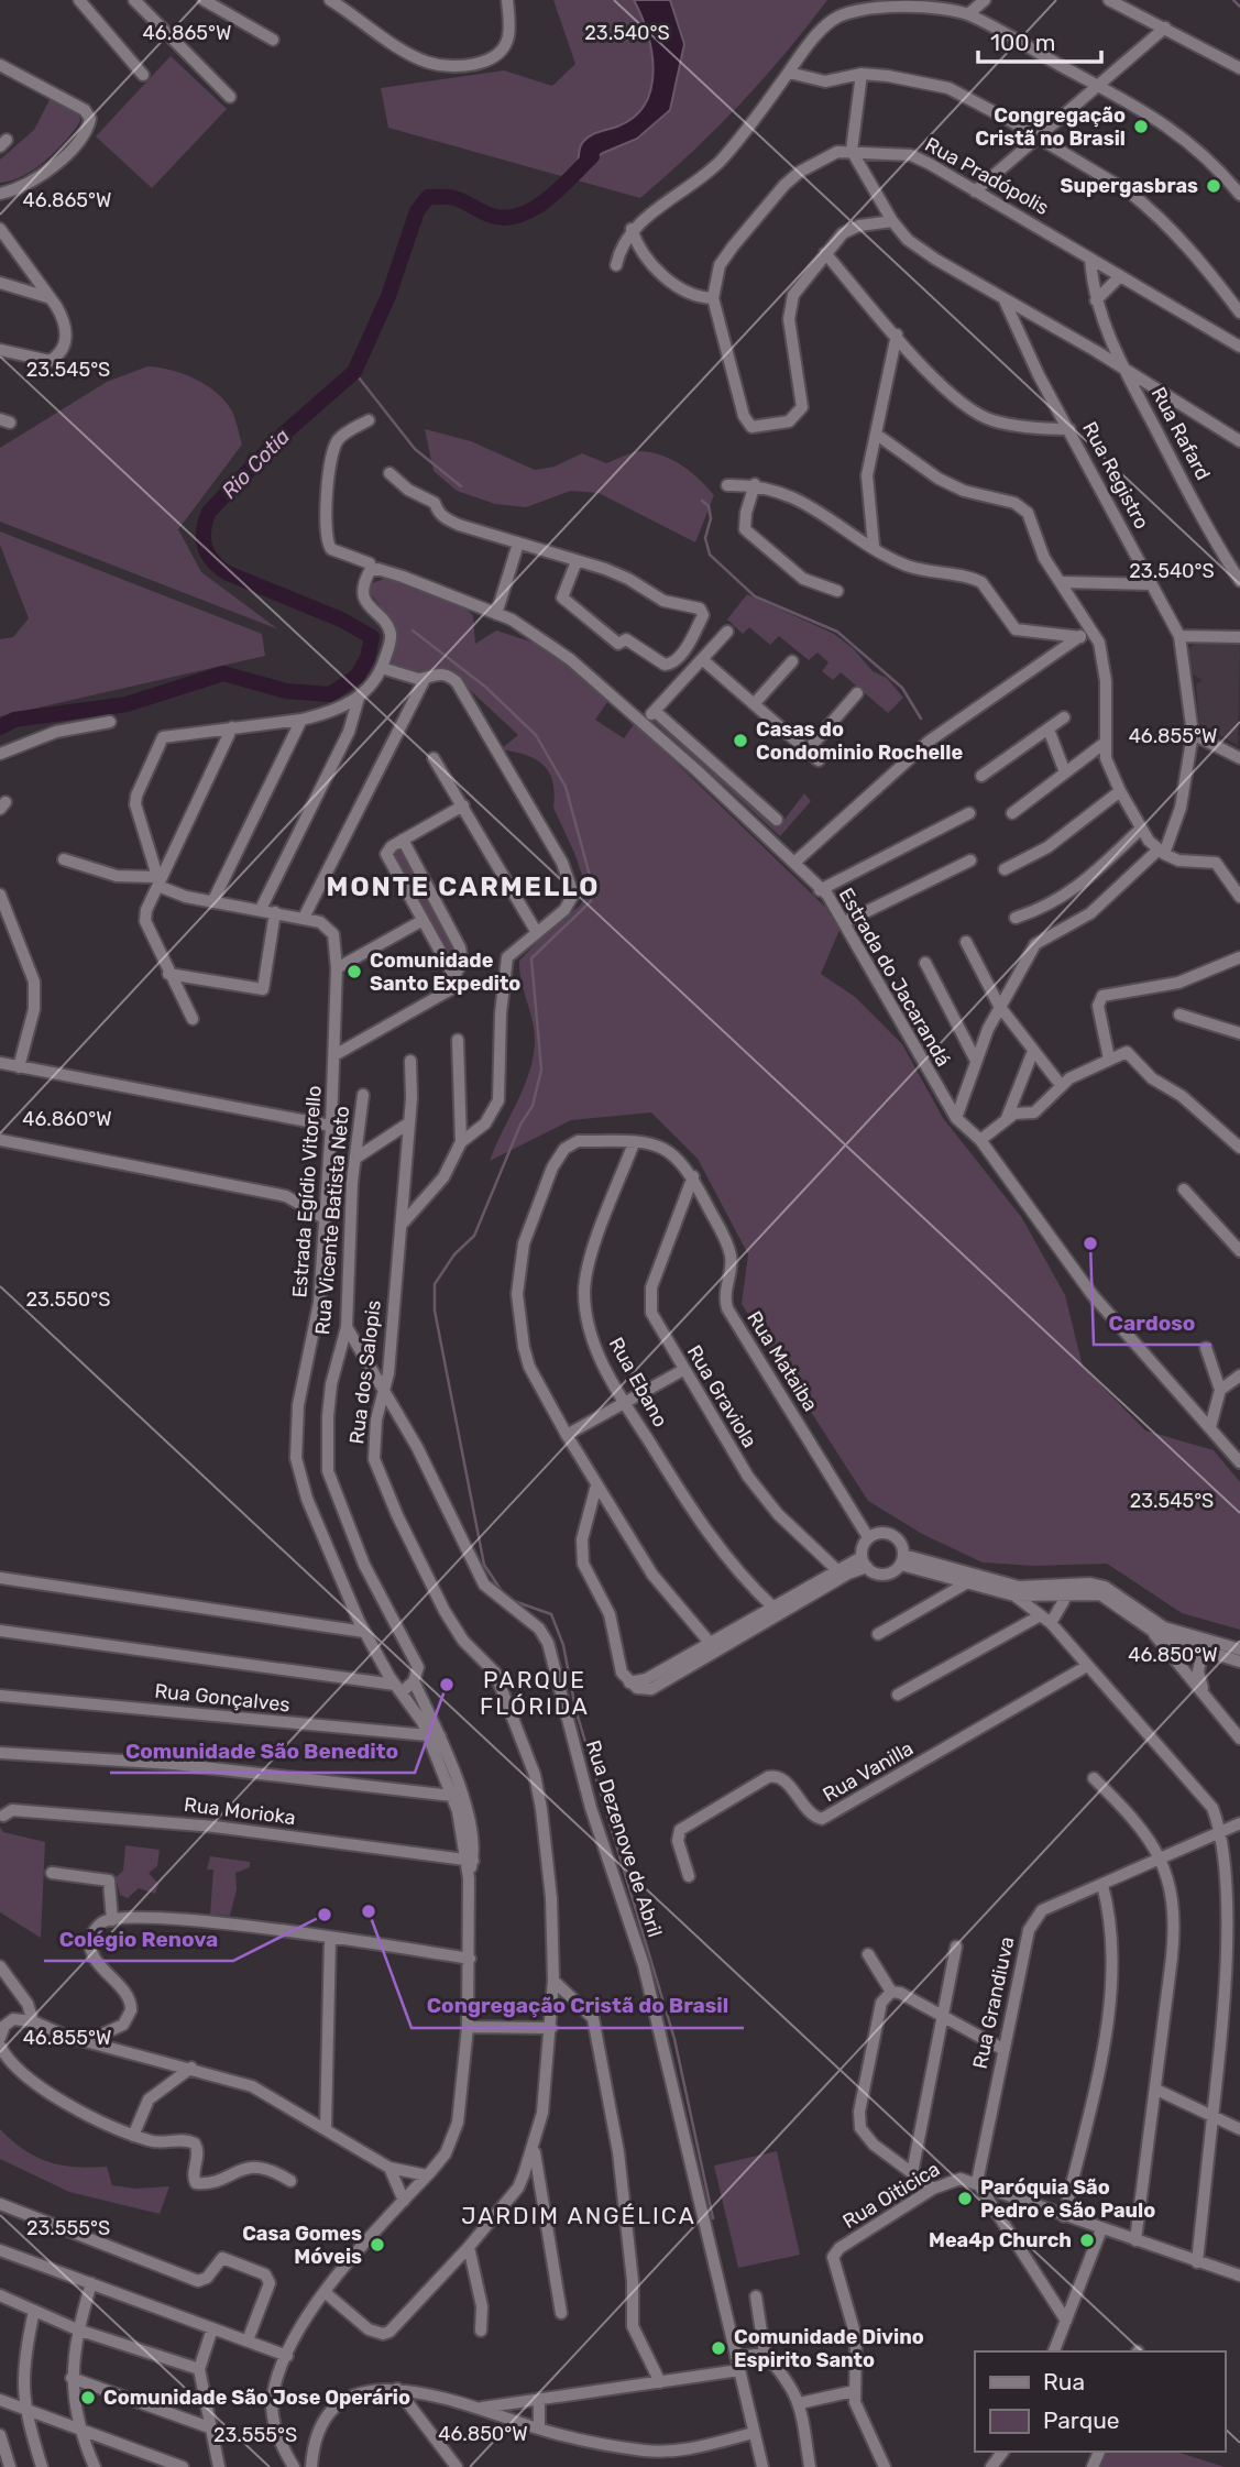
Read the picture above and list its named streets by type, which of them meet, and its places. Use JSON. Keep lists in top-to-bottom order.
{
  "streets": {
    "street": [
      "Rua Pradópolis",
      "Rua Rafard",
      "Rua Registro",
      "Estrada do Jacarandá",
      "Estrada Egídio Vitorello",
      "Rua Vicente Batista Neto",
      "Rua Mataiba",
      "Rua dos Salopis",
      "Rua Ebano",
      "Rua Graviola",
      "Rua Gonçalves",
      "Rua Vanilla",
      "Rua Morioka",
      "Rua Dezenove de Abril",
      "Rua Grandiuva",
      "Rua Oiticica"
    ]
  },
  "crossings": [
    ["Rua Pradópolis", "Rua Rafard"],
    ["Estrada Egídio Vitorello", "Rua Vicente Batista Neto"],
    ["Estrada Egídio Vitorello", "Rua Gonçalves"],
    ["Rua Vicente Batista Neto", "Rua Gonçalves"],
    ["Rua Vicente Batista Neto", "Rua Dezenove de Abril"],
    ["Rua Mataiba", "Rua Ebano"],
    ["Rua Mataiba", "Rua Graviola"],
    ["Rua dos Salopis", "Rua Dezenove de Abril"],
    ["Rua Grandiuva", "Rua Oiticica"]
  ],
  "districts": ["MONTE CARMELLO", "PARQUE FLÓRIDA", "JARDIM ANGÉLICA"],
  "water": ["Rio Cotia"],
  "places": [
    "Congregação Cristã no Brasil",
    "Supergasbras",
    "Casas do Condominio Rochelle",
    "Comunidade Santo Expedito",
    "Cardoso",
    "Comunidade São Benedito",
    "Congregação Cristã do Brasil",
    "Colégio Renova",
    "Paróquia São Pedro e São Paulo",
    "Mea4p Church",
    "Casa Gomes Móveis",
    "Comunidade Divino Espirito Santo",
    "Comunidade São Jose Operário"
  ],
  "legend": ["Rua", "Parque"],
  "scale_bar": "100 m",
  "coordinates": [
    "23.540°S",
    "46.865°W",
    "23.545°S",
    "46.855°W",
    "46.860°W",
    "23.550°S",
    "46.850°W",
    "23.555°S"
  ]
}
